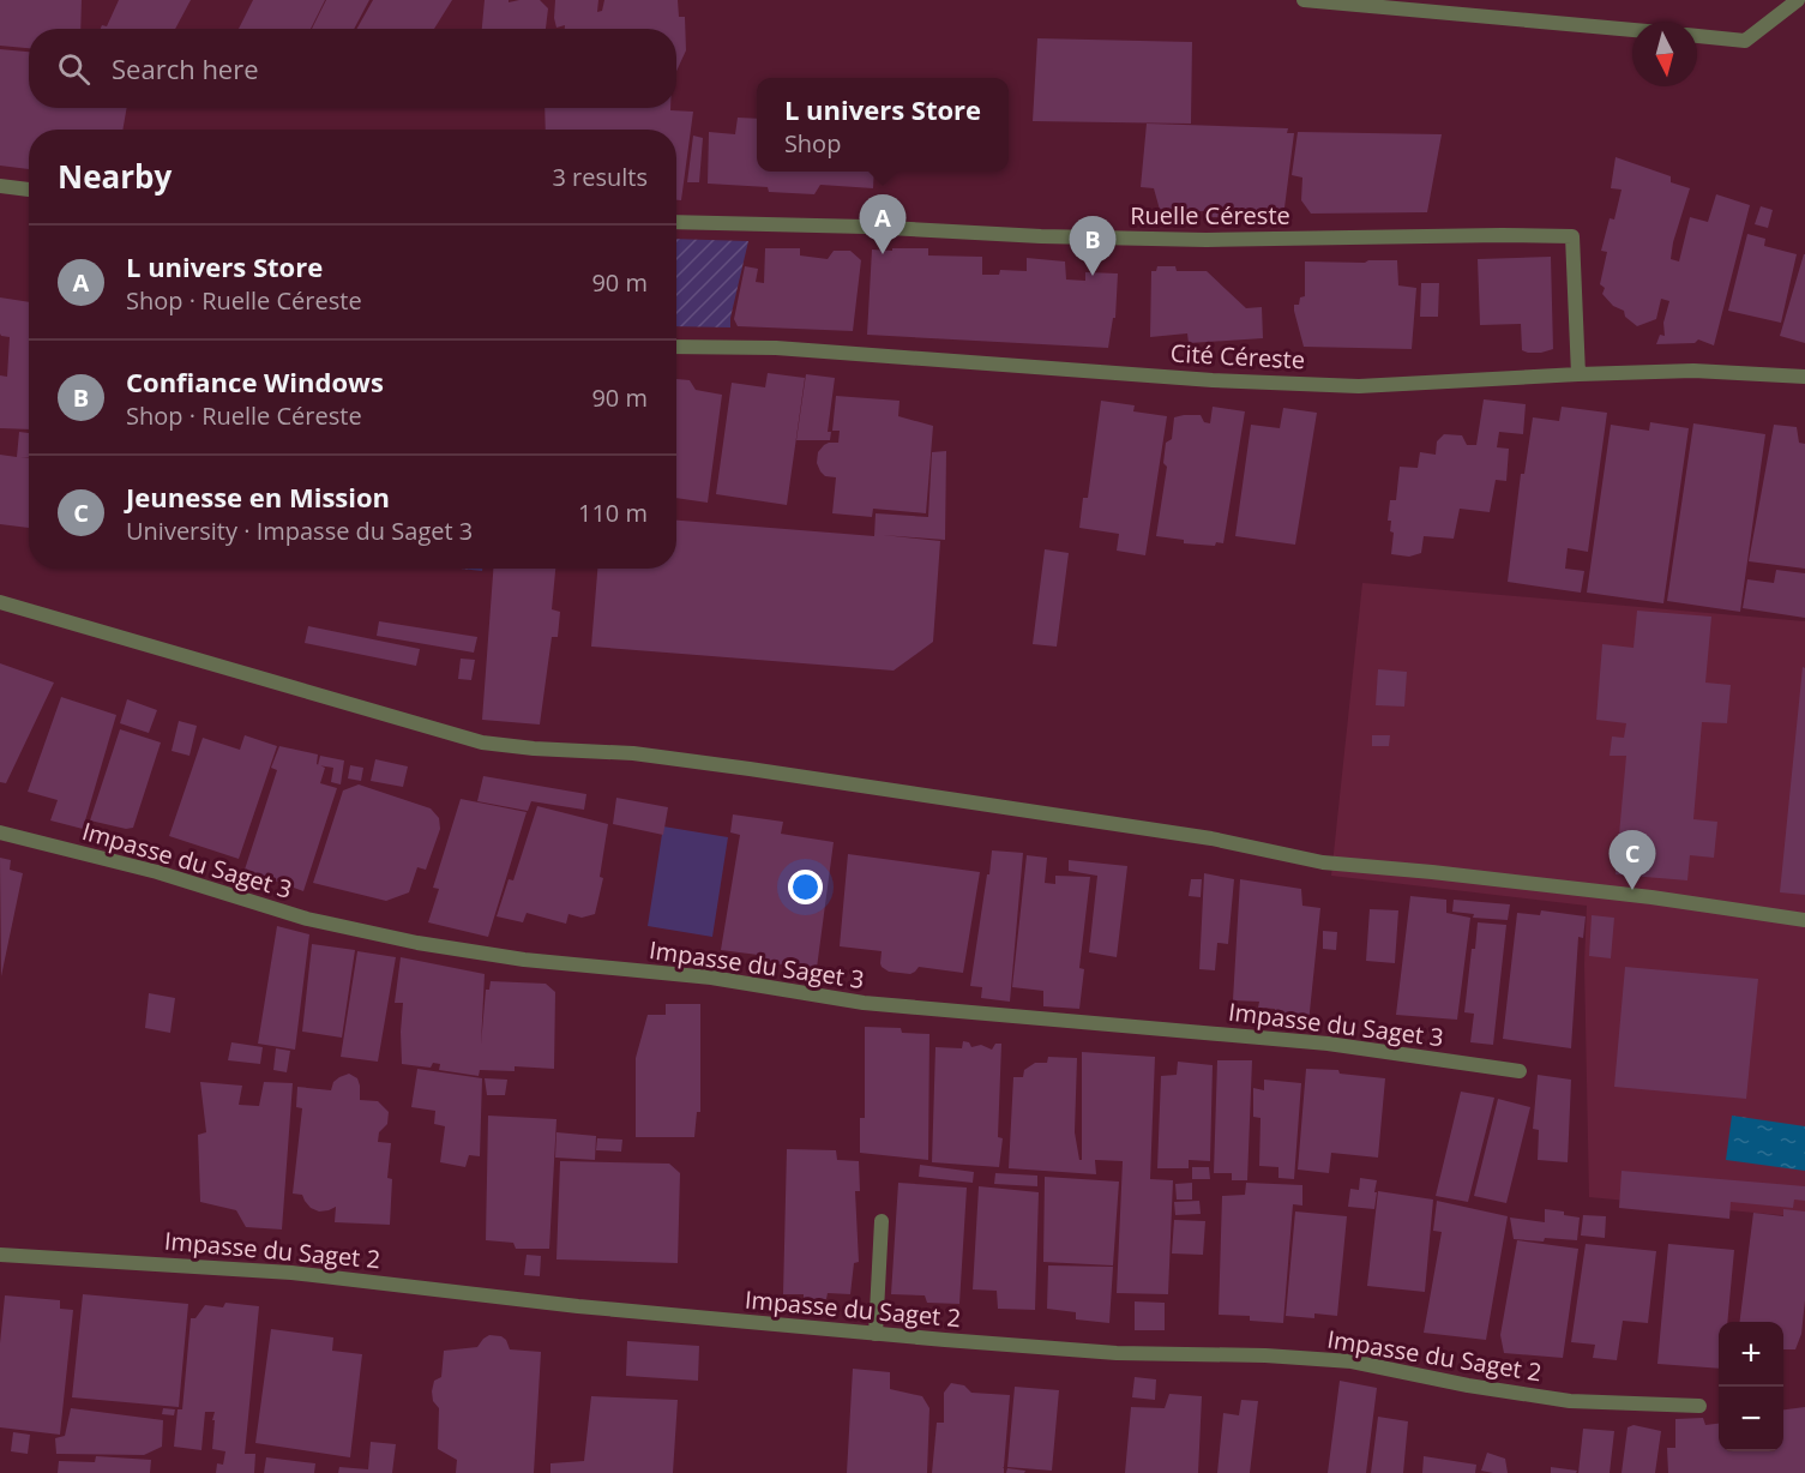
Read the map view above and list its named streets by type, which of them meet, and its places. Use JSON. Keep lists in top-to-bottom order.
{
  "streets": {
    "street": [
      "Ruelle Céreste",
      "Cité Céreste",
      "Impasse du Saget 3",
      "Impasse du Saget 2"
    ]
  },
  "crossings": [
    ["Ruelle Céreste", "Cité Céreste"]
  ],
  "north": "bottom",
  "page": {
    "search": "Search here",
    "popup": ["L univers Store", "Shop"],
    "heading": ["Nearby", "3 results"],
    "pins": ["A", "B", "C"],
    "list": [
      {
        "mark": "A",
        "name": "L univers Store",
        "note": "Shop · Ruelle Céreste",
        "value": "90 m"
      },
      {
        "mark": "B",
        "name": "Confiance Windows",
        "note": "Shop · Ruelle Céreste",
        "value": "90 m"
      },
      {
        "mark": "C",
        "name": "Jeunesse en Mission",
        "note": "University · Impasse du Saget 3",
        "value": "110 m"
      }
    ],
    "map_buttons": ["+", "−"]
  }
}
